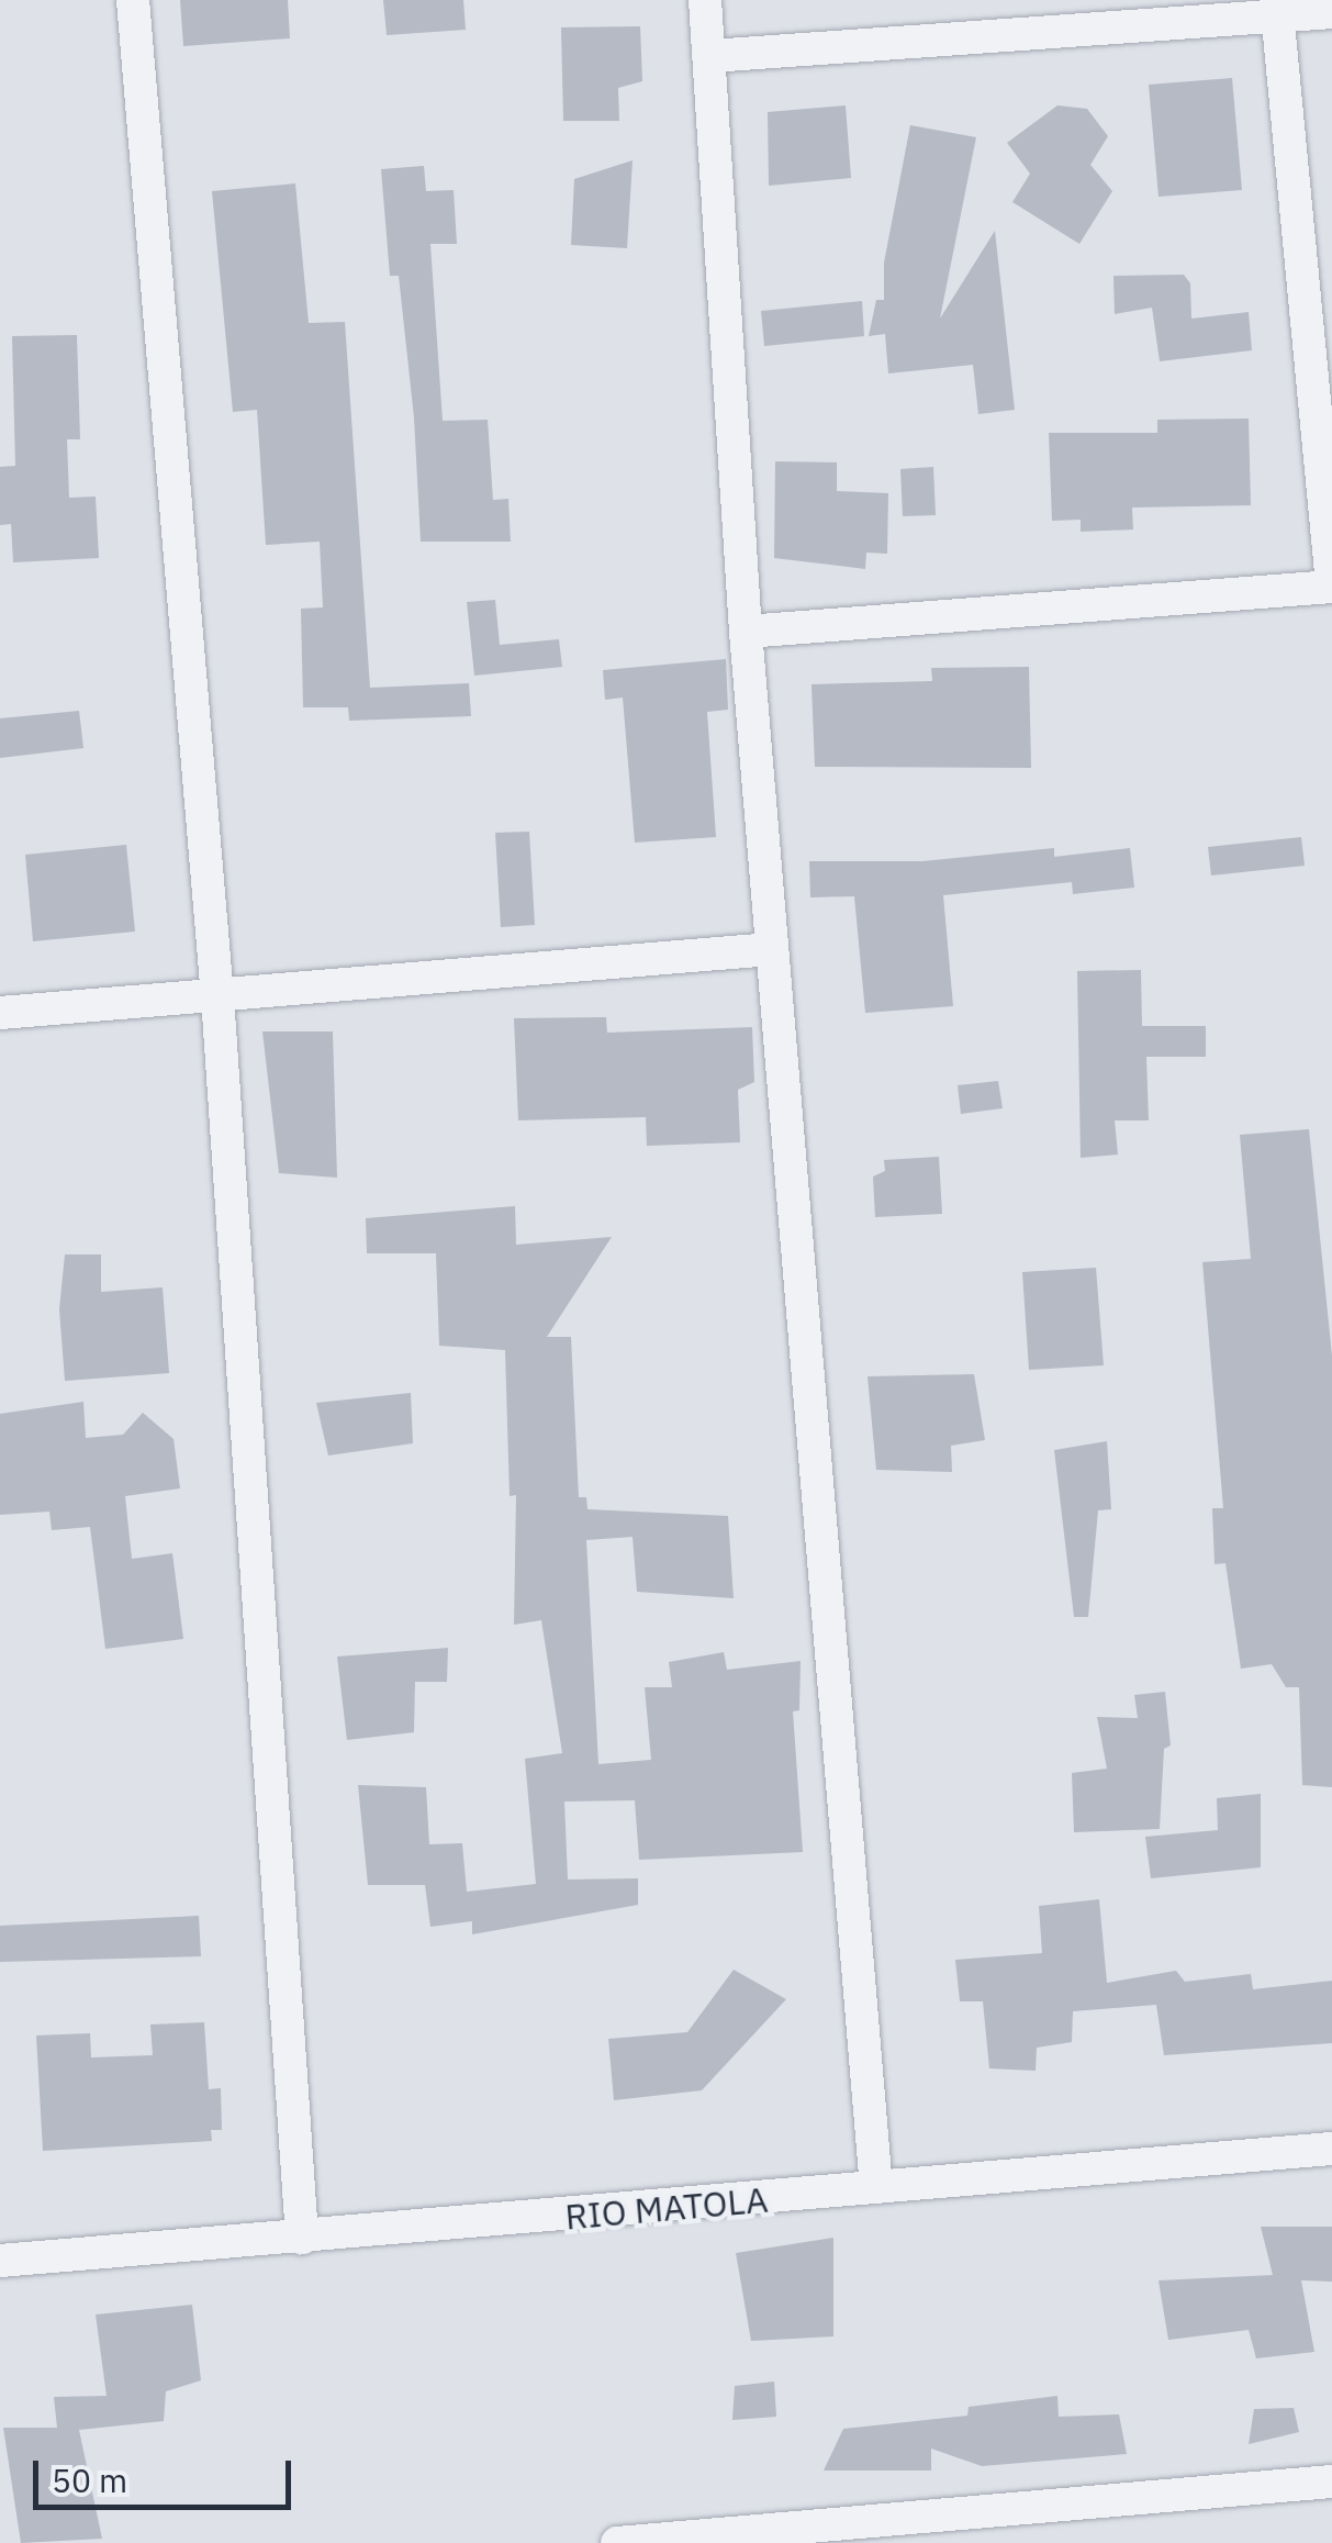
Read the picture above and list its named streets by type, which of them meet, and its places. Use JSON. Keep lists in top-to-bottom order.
{
  "streets": {
    "street": ["RIO MATOLA"]
  },
  "scale_bar": "50 m"
}
